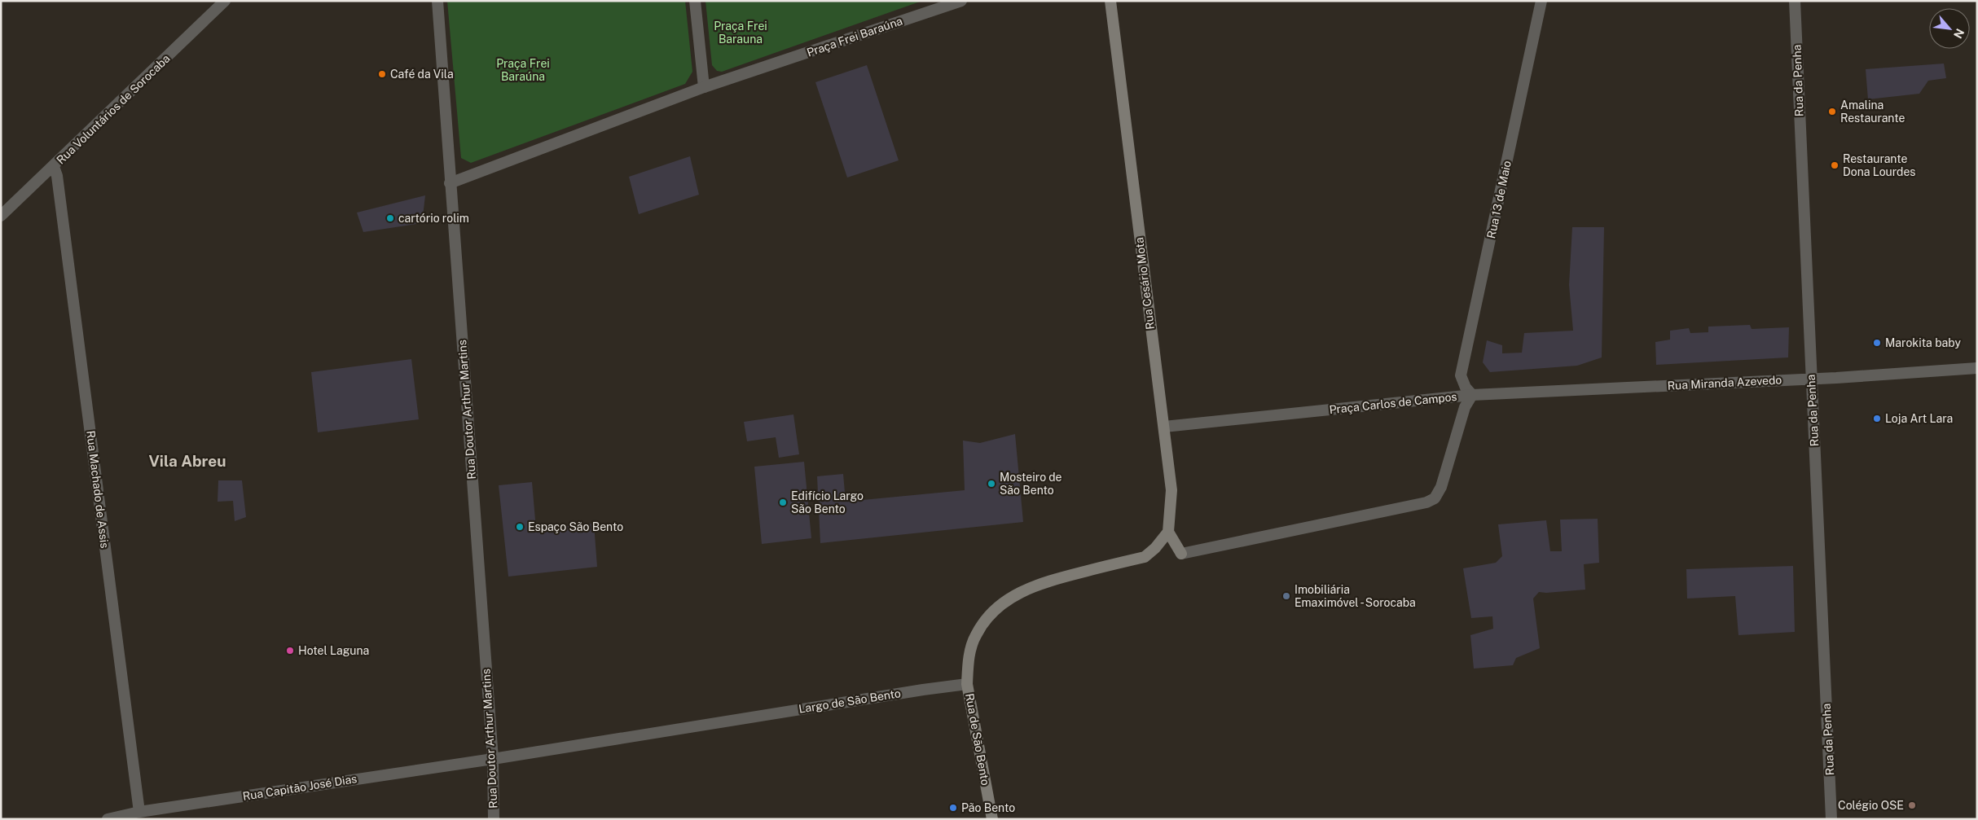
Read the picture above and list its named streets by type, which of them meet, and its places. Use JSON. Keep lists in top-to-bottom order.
{
  "streets": {
    "main road": ["Rua Cesário Mota", "Rua de São Bento"],
    "street": [
      "Praça Frei Baraúna",
      "Rua da Penha",
      "Rua Voluntários de Sorocaba",
      "Rua 13 de Maio",
      "Rua Miranda Azevedo",
      "Praça Carlos de Campos",
      "Rua Doutor Arthur Martins",
      "Rua Machado de Assis",
      "Largo de São Bento",
      "Rua Capitão José Dias"
    ]
  },
  "crossings": [
    ["Praça Frei Baraúna", "Rua Doutor Arthur Martins"],
    ["Rua da Penha", "Rua Miranda Azevedo"],
    ["Rua Voluntários de Sorocaba", "Rua Machado de Assis"],
    ["Rua 13 de Maio", "Rua Miranda Azevedo"],
    ["Rua 13 de Maio", "Praça Carlos de Campos"],
    ["Rua Cesário Mota", "Praça Carlos de Campos"],
    ["Rua Miranda Azevedo", "Praça Carlos de Campos"],
    ["Rua Doutor Arthur Martins", "Largo de São Bento"],
    ["Rua Doutor Arthur Martins", "Rua Capitão José Dias"],
    ["Rua Machado de Assis", "Rua Capitão José Dias"],
    ["Largo de São Bento", "Rua de São Bento"],
    ["Largo de São Bento", "Rua Capitão José Dias"]
  ],
  "districts": ["Vila Abreu"],
  "parks": ["Praça Frei Barauna", "Praça Frei Baraúna"],
  "places": [
    "Café da Vila",
    "Amalina Restaurante",
    "Restaurante Dona Lourdes",
    "cartório rolim",
    "Marokita baby",
    "Loja Art Lara",
    "Mosteiro de São Bento",
    "Edifício Largo São Bento",
    "Espaço São Bento",
    "Imobiliária Emaximóvel - Sorocaba",
    "Hotel Laguna",
    "Colégio OSE",
    "Pão Bento"
  ],
  "north": "bottom right"
}
